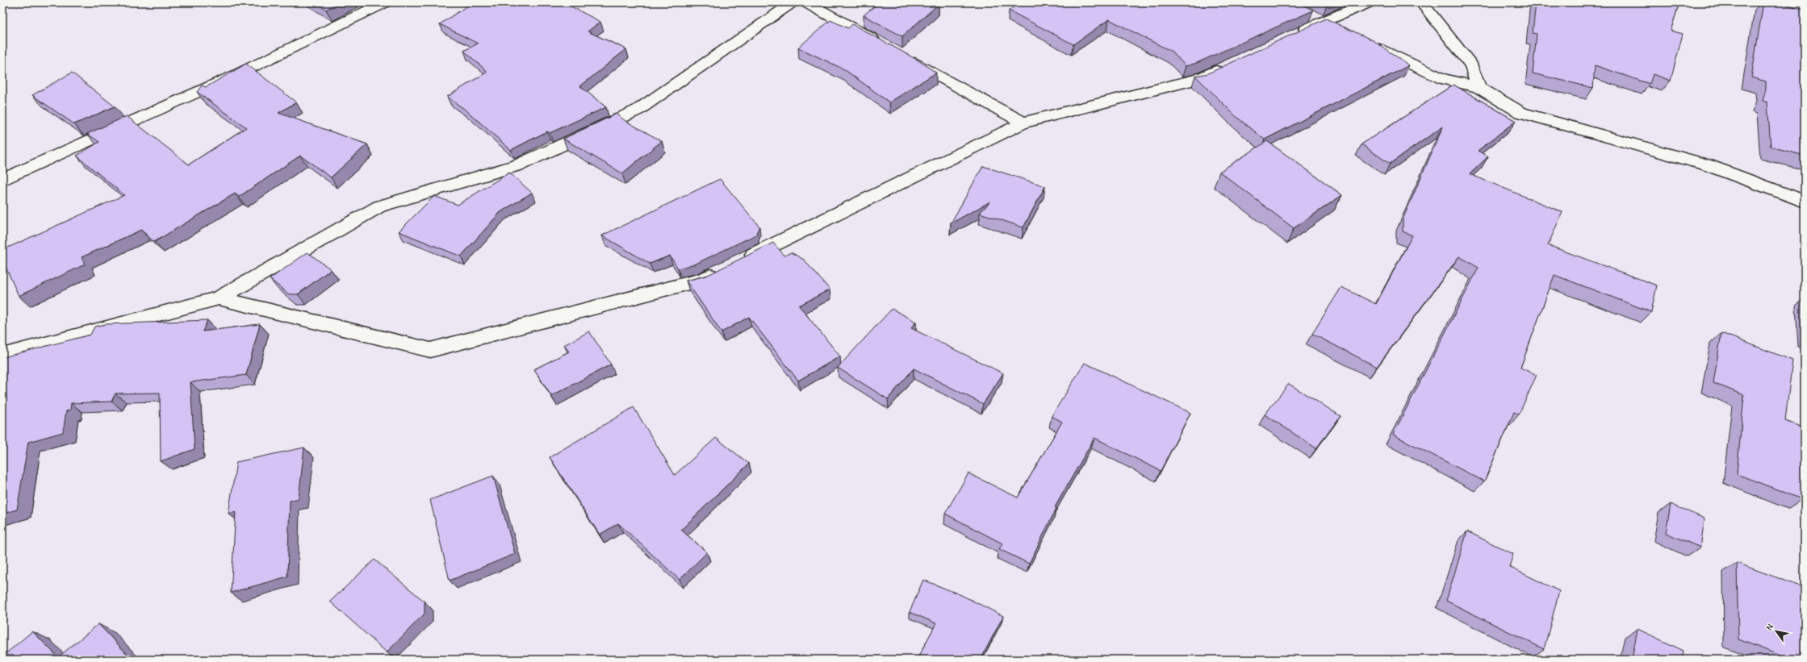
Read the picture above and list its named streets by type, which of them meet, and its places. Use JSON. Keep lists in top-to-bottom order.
{
  "north": "top left"
}
